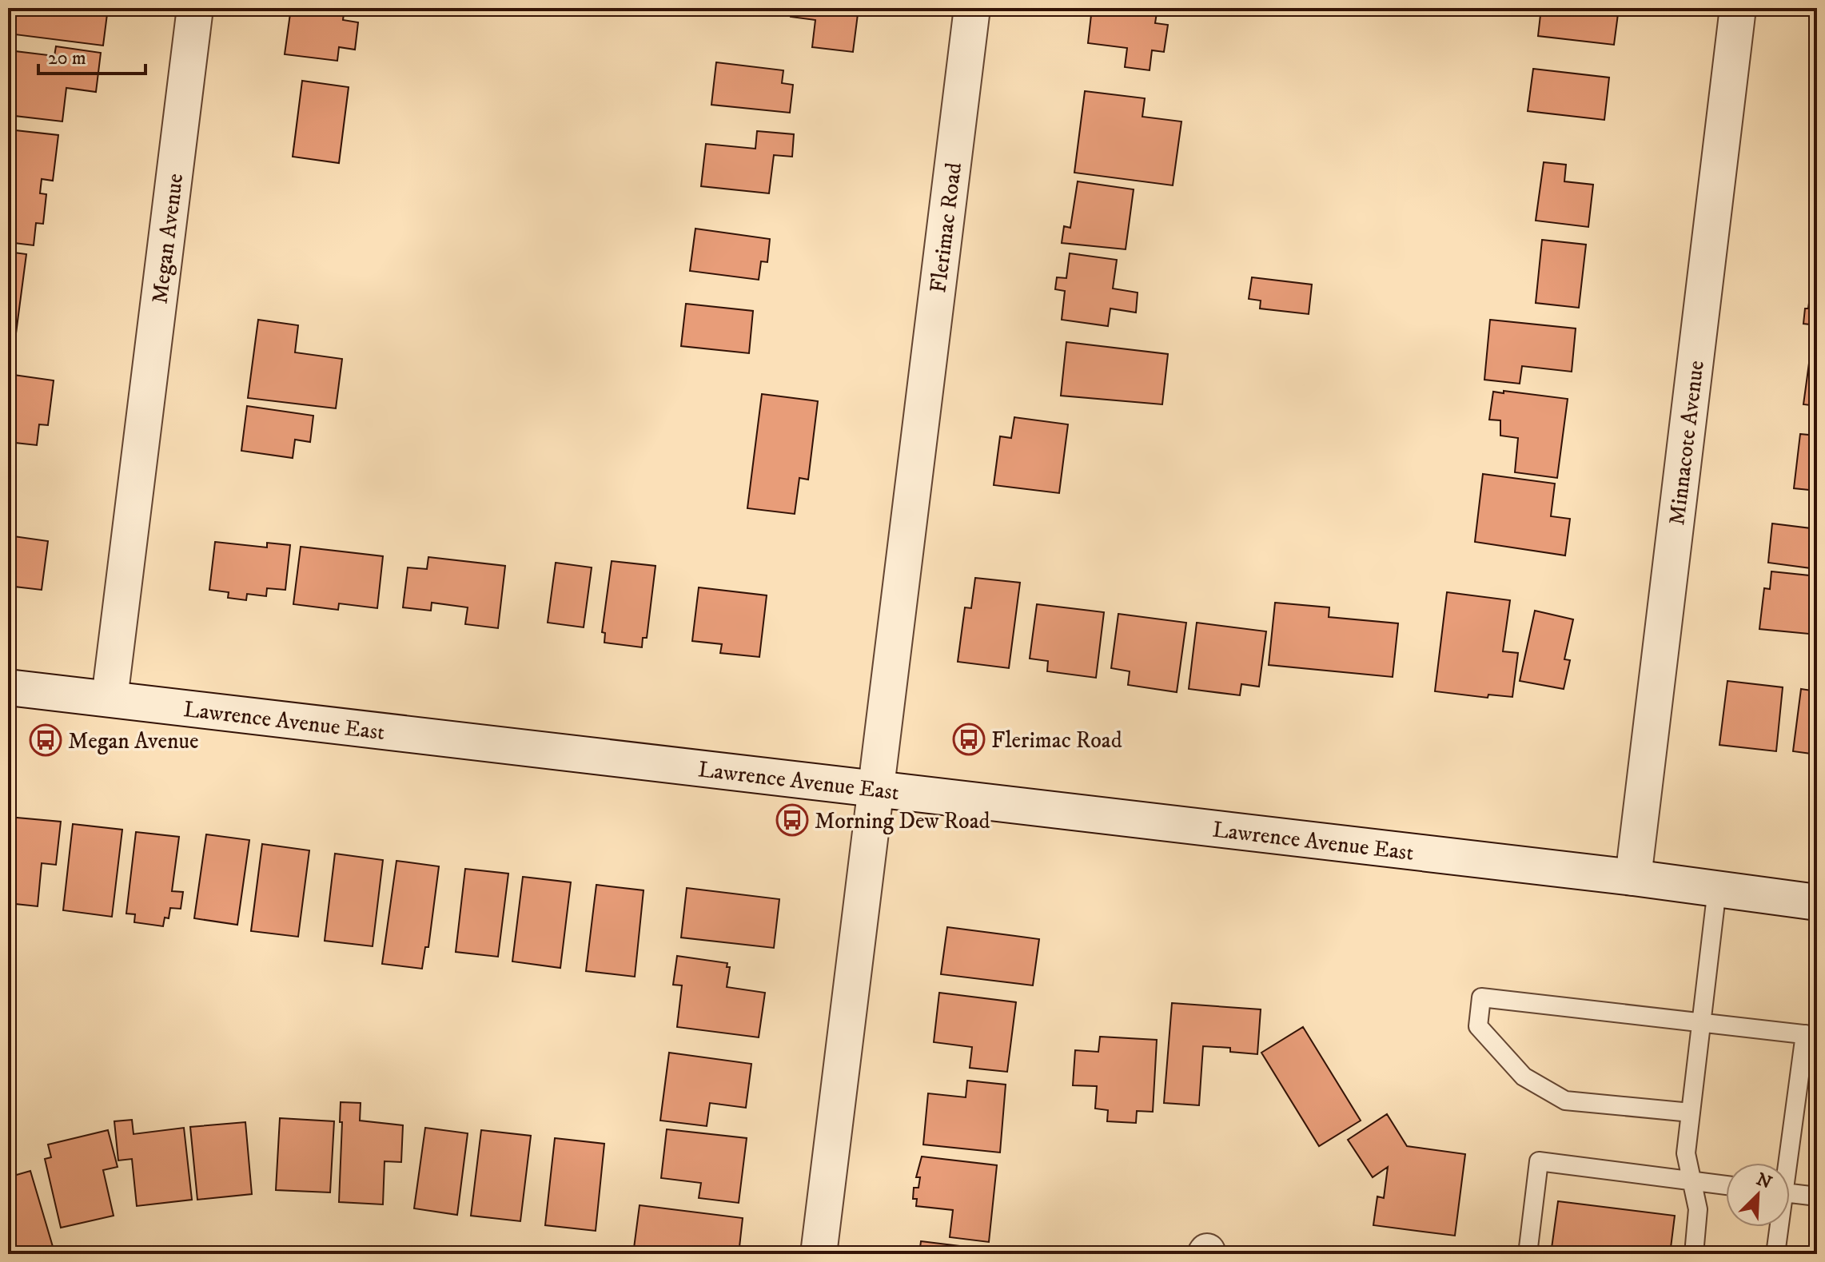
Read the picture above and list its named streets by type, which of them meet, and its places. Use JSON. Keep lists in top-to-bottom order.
{
  "streets": {
    "street": [
      "Flerimac Road",
      "Megan Avenue",
      "Minnacote Avenue",
      "Lawrence Avenue East"
    ]
  },
  "crossings": [
    ["Flerimac Road", "Lawrence Avenue East"],
    ["Megan Avenue", "Lawrence Avenue East"],
    ["Minnacote Avenue", "Lawrence Avenue East"]
  ],
  "places": {
    "bus stop": ["Flerimac Road", "Megan Avenue", "Morning Dew Road"]
  },
  "scale_bar": "20 m",
  "north": "top right"
}
